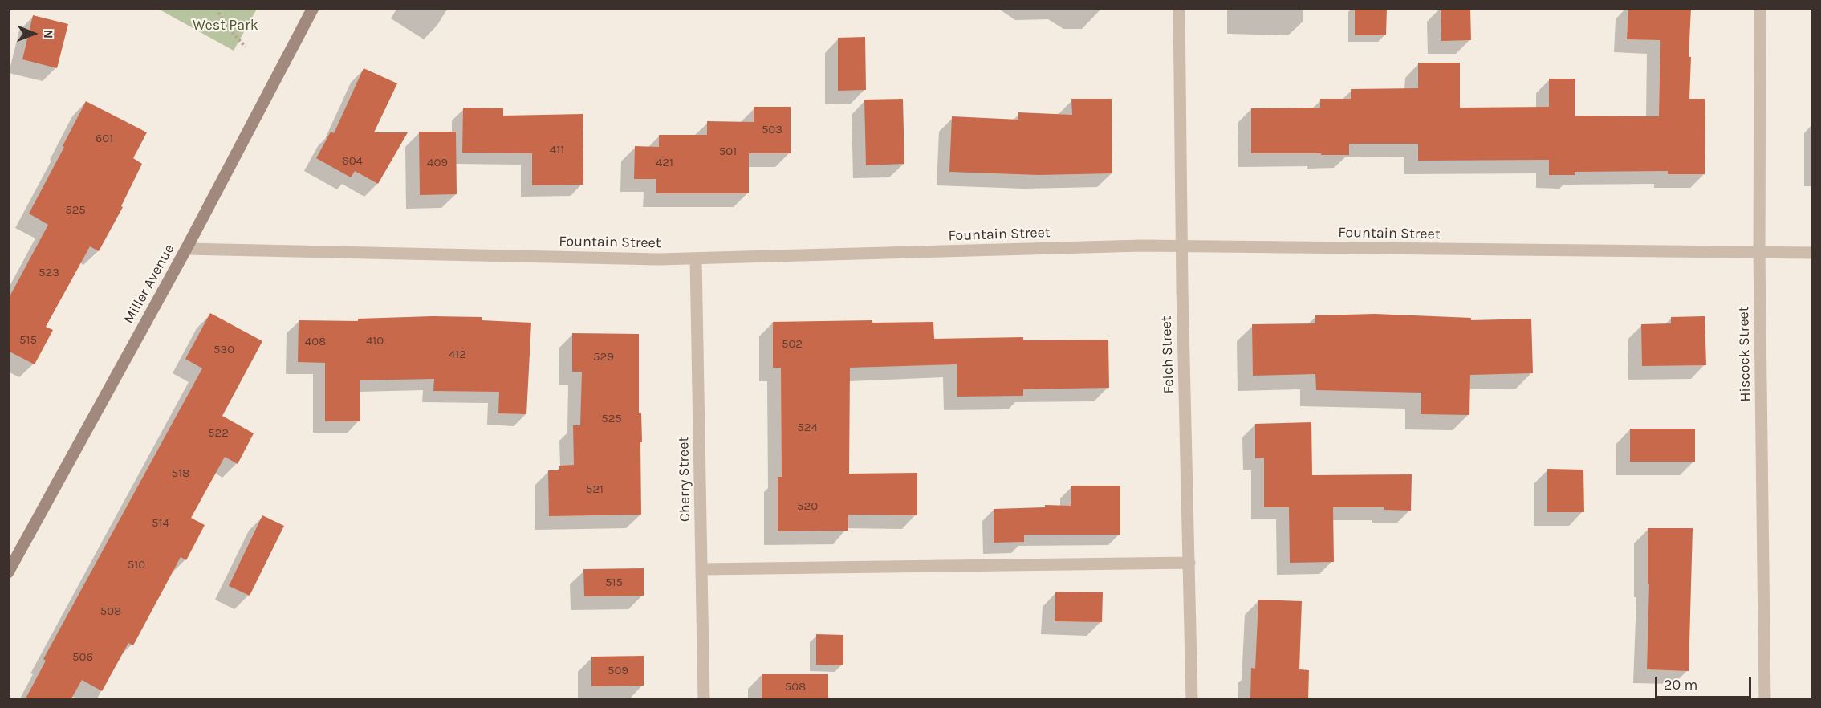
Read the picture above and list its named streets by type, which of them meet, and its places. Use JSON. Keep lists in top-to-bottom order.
{
  "streets": {
    "main road": ["Miller Avenue"],
    "street": [
      "Fountain Street",
      "Hiscock Street",
      "Felch Street",
      "Cherry Street"
    ]
  },
  "crossings": [
    ["Fountain Street", "Miller Avenue"],
    ["Fountain Street", "Hiscock Street"],
    ["Fountain Street", "Felch Street"],
    ["Fountain Street", "Cherry Street"]
  ],
  "parks": ["West Park"],
  "house_numbers": [
    "503",
    "601",
    "411",
    "501",
    "604",
    "409",
    "421",
    "525",
    "523",
    "515",
    "410",
    "408",
    "502",
    "530",
    "412",
    "529",
    "525",
    "524",
    "522",
    "518",
    "521",
    "520",
    "514",
    "510",
    "515",
    "508",
    "506",
    "509",
    "508"
  ],
  "scale_bar": "20 m",
  "north": "right"
}
